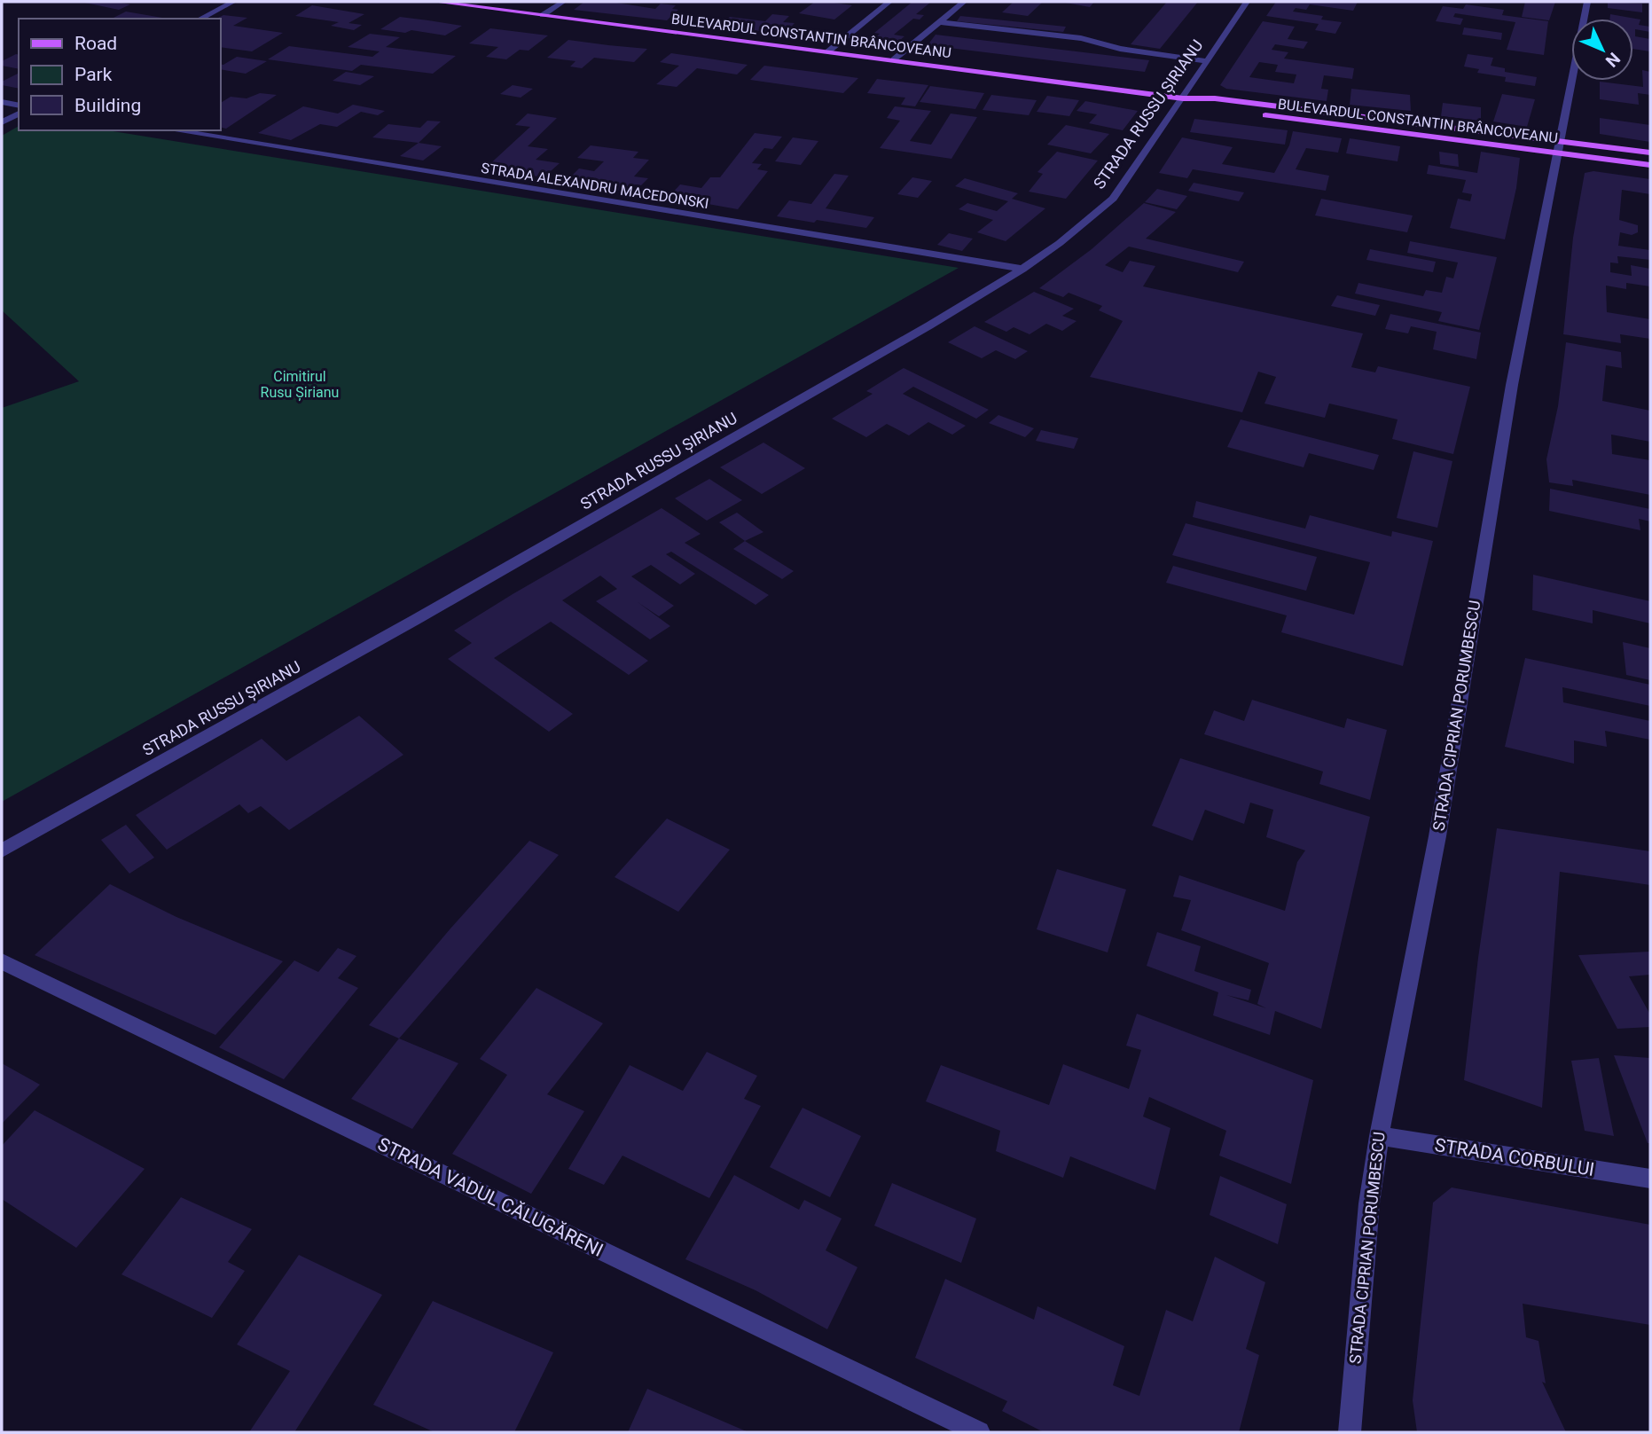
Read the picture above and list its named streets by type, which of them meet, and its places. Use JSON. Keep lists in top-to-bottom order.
{
  "streets": {
    "main road": ["BULEVARDUL CONSTANTIN BRÂNCOVEANU"],
    "street": [
      "STRADA RUSSU ȘIRIANU",
      "STRADA ALEXANDRU MACEDONSKI",
      "STRADA CIPRIAN PORUMBESCU",
      "STRADA CORBULUI",
      "STRADA VADUL CĂLUGĂRENI"
    ]
  },
  "crossings": [
    ["BULEVARDUL CONSTANTIN BRÂNCOVEANU", "STRADA RUSSU ȘIRIANU"],
    ["BULEVARDUL CONSTANTIN BRÂNCOVEANU", "STRADA CIPRIAN PORUMBESCU"],
    ["STRADA RUSSU ȘIRIANU", "STRADA ALEXANDRU MACEDONSKI"],
    ["STRADA CIPRIAN PORUMBESCU", "STRADA CORBULUI"]
  ],
  "parks": ["Cimitirul Rusu Șirianu"],
  "legend": ["Road", "Park", "Building"],
  "north": "bottom right"
}
